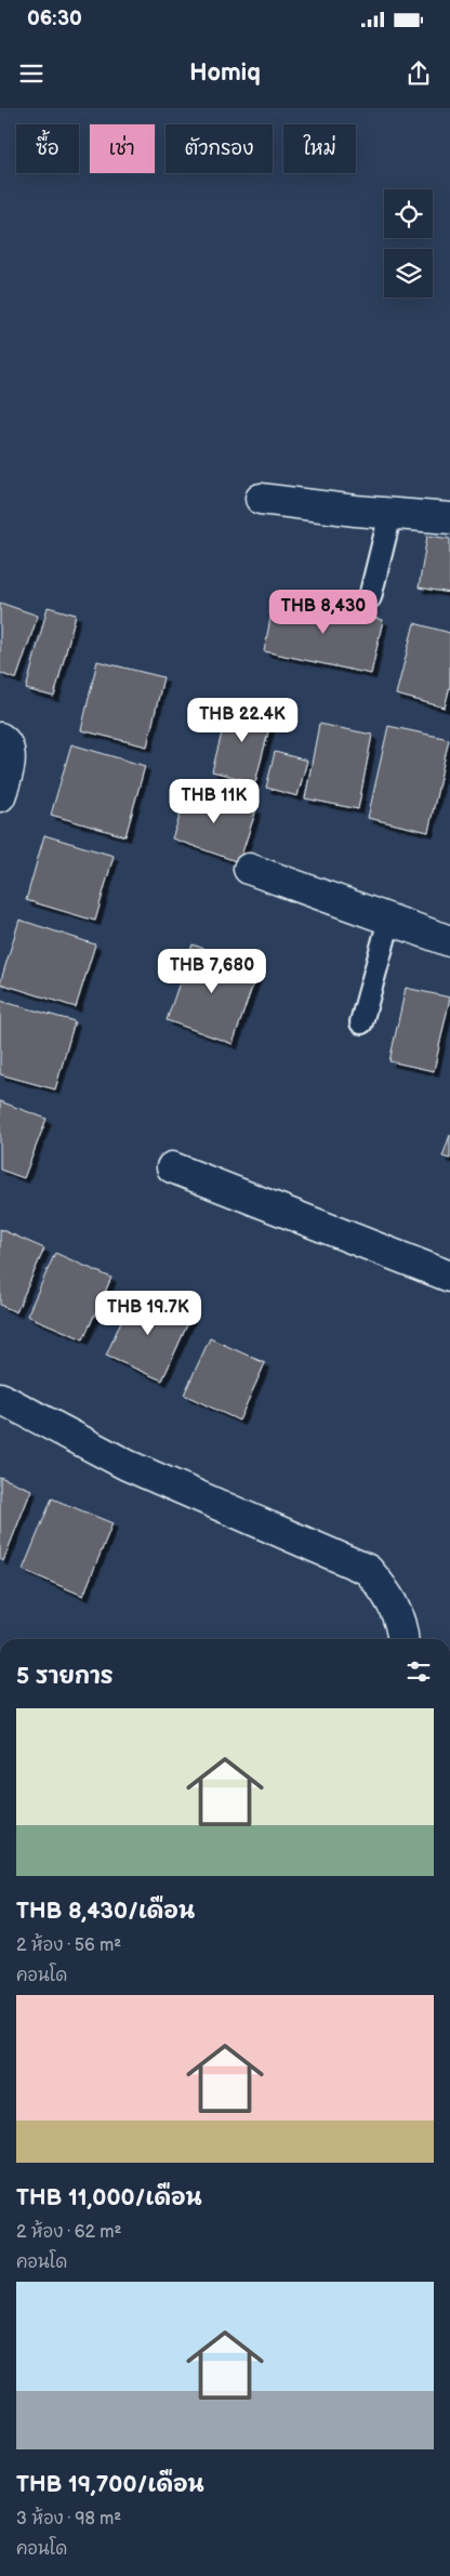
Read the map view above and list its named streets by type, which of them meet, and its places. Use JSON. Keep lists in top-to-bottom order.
{
  "page": {
    "status": "06:30",
    "header": "Homiq",
    "chip": [
      "ซื้อ",
      "เช่า",
      "ตัวกรอง",
      "ใหม่"
    ],
    "price": [
      "THB 8,430",
      "THB 22.4K",
      "THB 11K",
      "THB 7,680",
      "THB 19.7K"
    ],
    "heading": "5 รายการ",
    "list": [
      {
        "name": "THB 8,430/เดือน",
        "note": "2 ห้อง · 56 m² · คอนโด"
      },
      {
        "name": "THB 11,000/เดือน",
        "note": "2 ห้อง · 62 m² · คอนโด"
      },
      {
        "name": "THB 19,700/เดือน",
        "note": "3 ห้อง · 98 m² · คอนโด"
      }
    ]
  }
}
